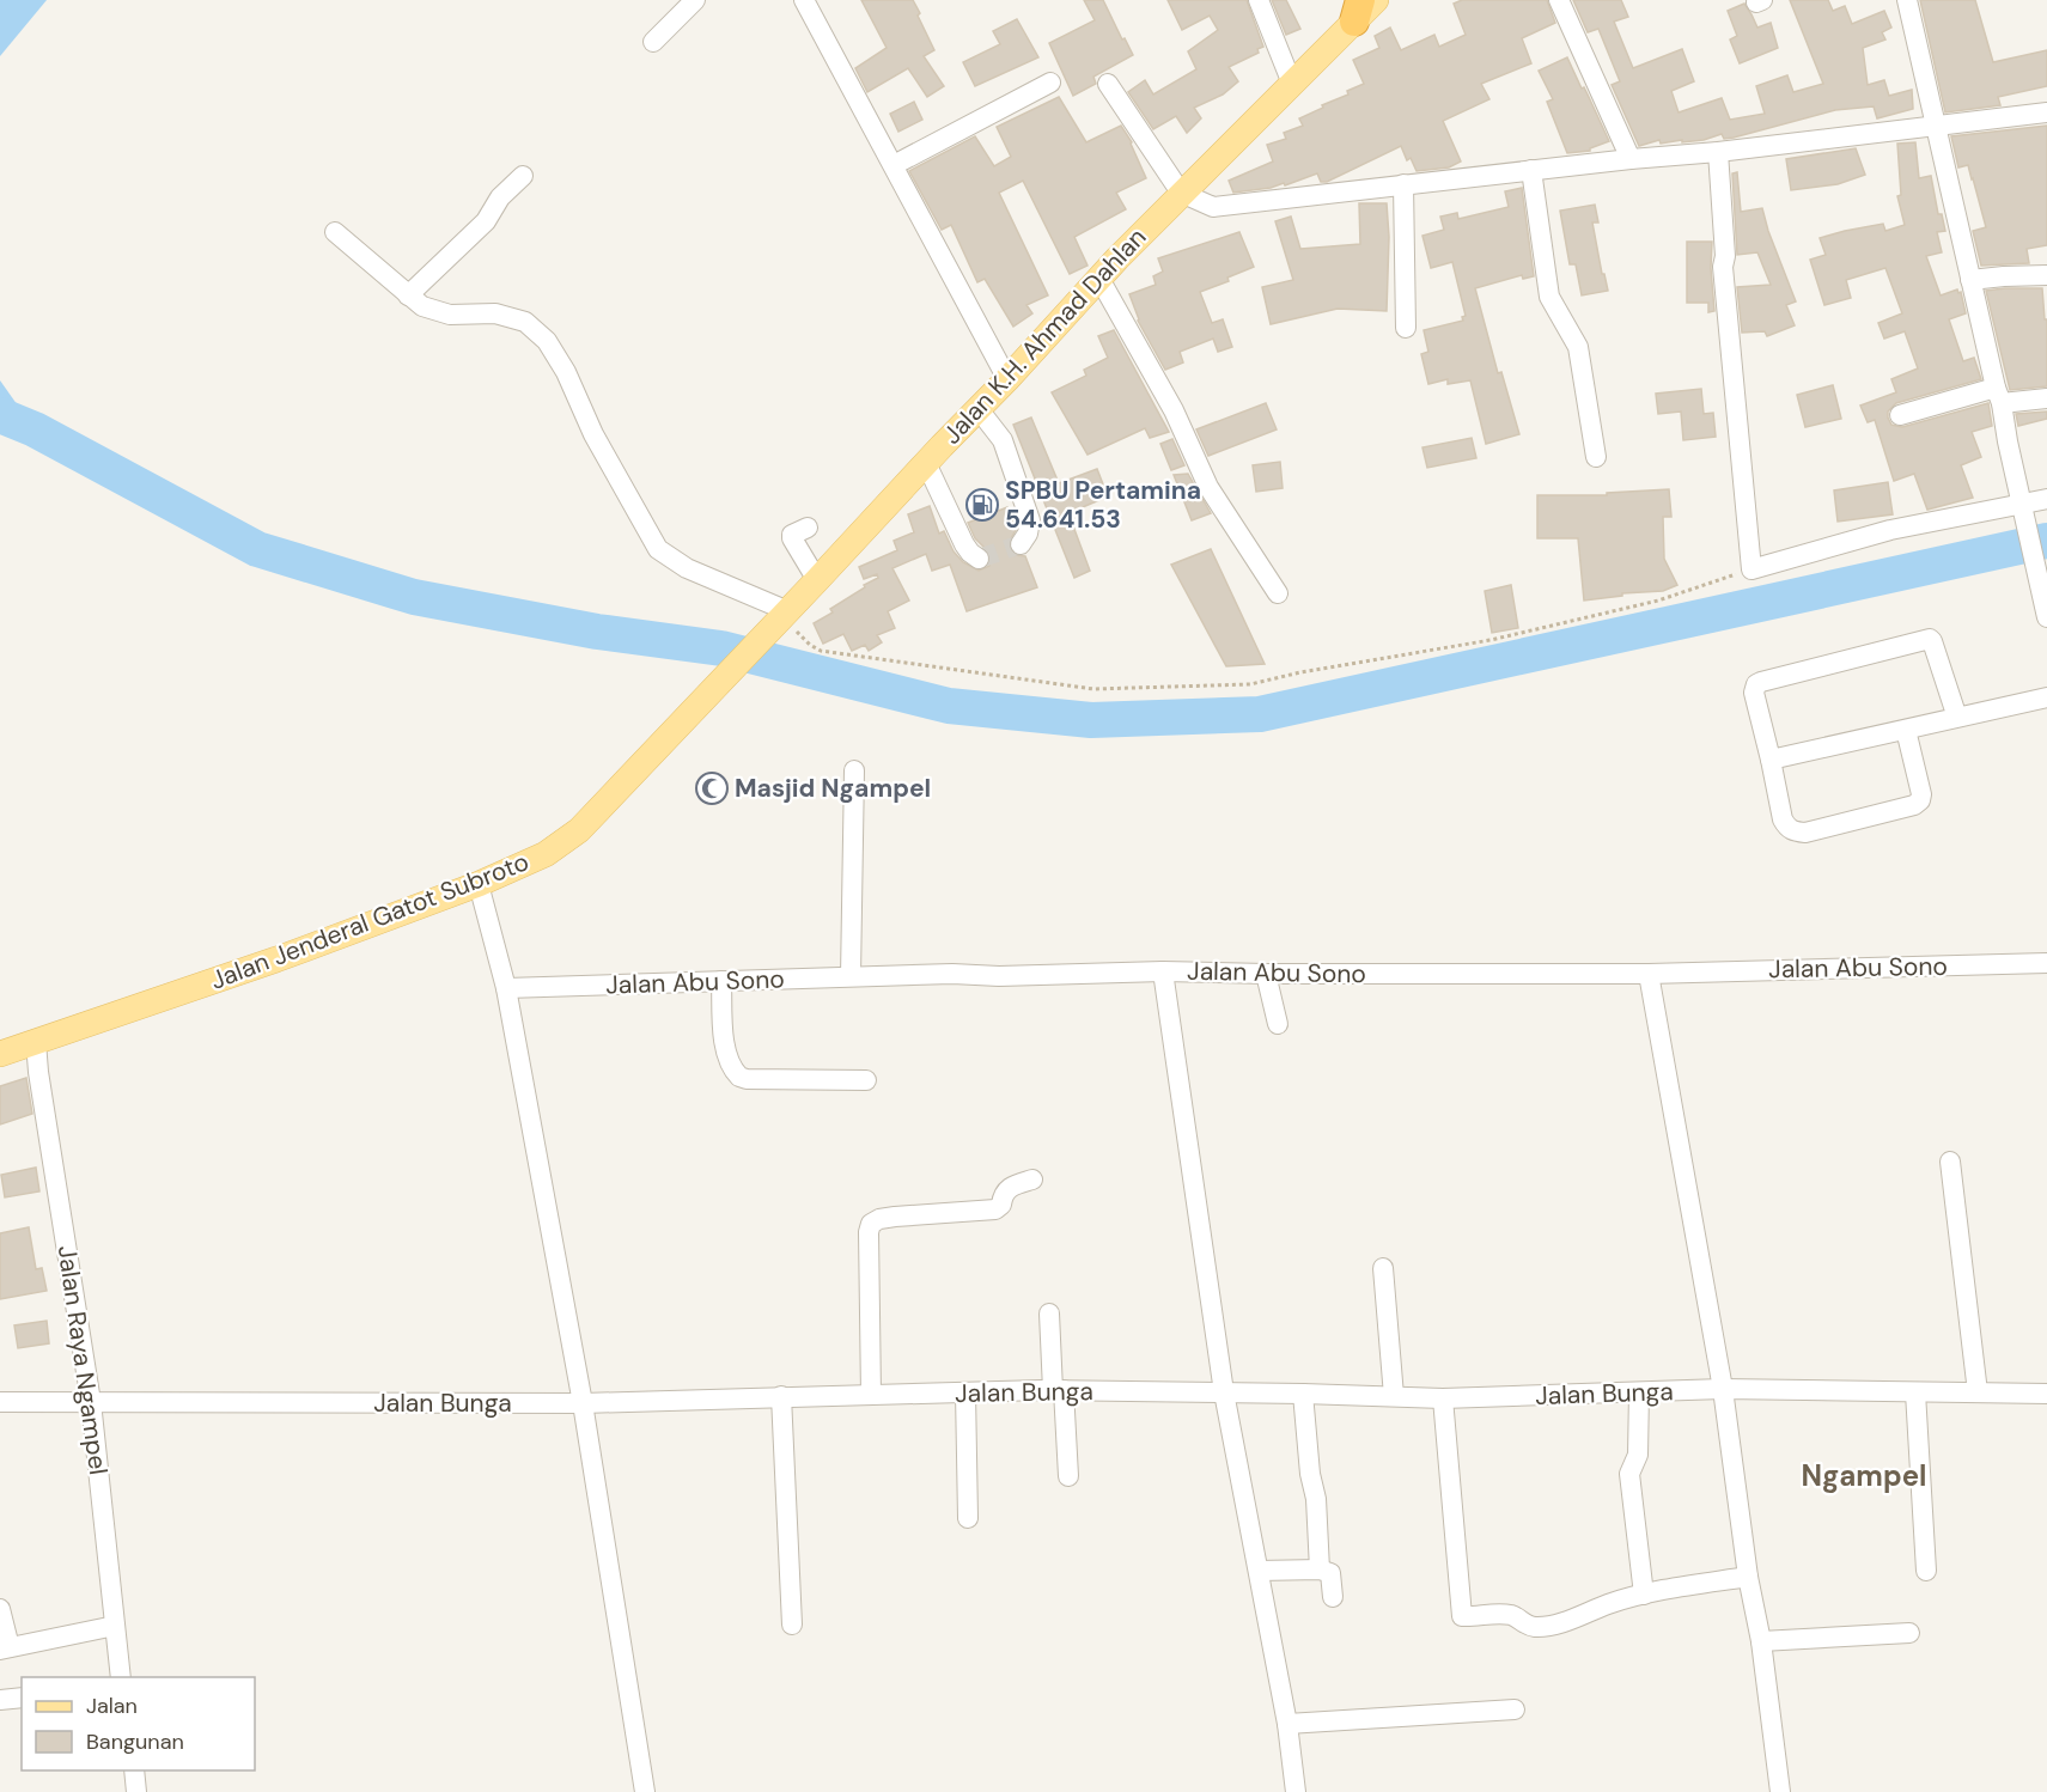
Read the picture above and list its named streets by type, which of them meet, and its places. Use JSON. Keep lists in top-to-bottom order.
{
  "streets": {
    "main road": ["Jalan K.H. Ahmad Dahlan", "Jalan Jenderal Gatot Subroto"],
    "street": ["Jalan Abu Sono", "Jalan Raya Ngampel", "Jalan Bunga"]
  },
  "crossings": [
    ["Jalan K.H. Ahmad Dahlan", "Jalan Jenderal Gatot Subroto"],
    ["Jalan Jenderal Gatot Subroto", "Jalan Raya Ngampel"],
    ["Jalan Raya Ngampel", "Jalan Bunga"]
  ],
  "districts": ["Ngampel"],
  "places": {
    "fuel station": ["SPBU Pertamina 54.641.53"],
    "mosque": ["Masjid Ngampel"]
  },
  "legend": ["Jalan", "Bangunan"]
}
